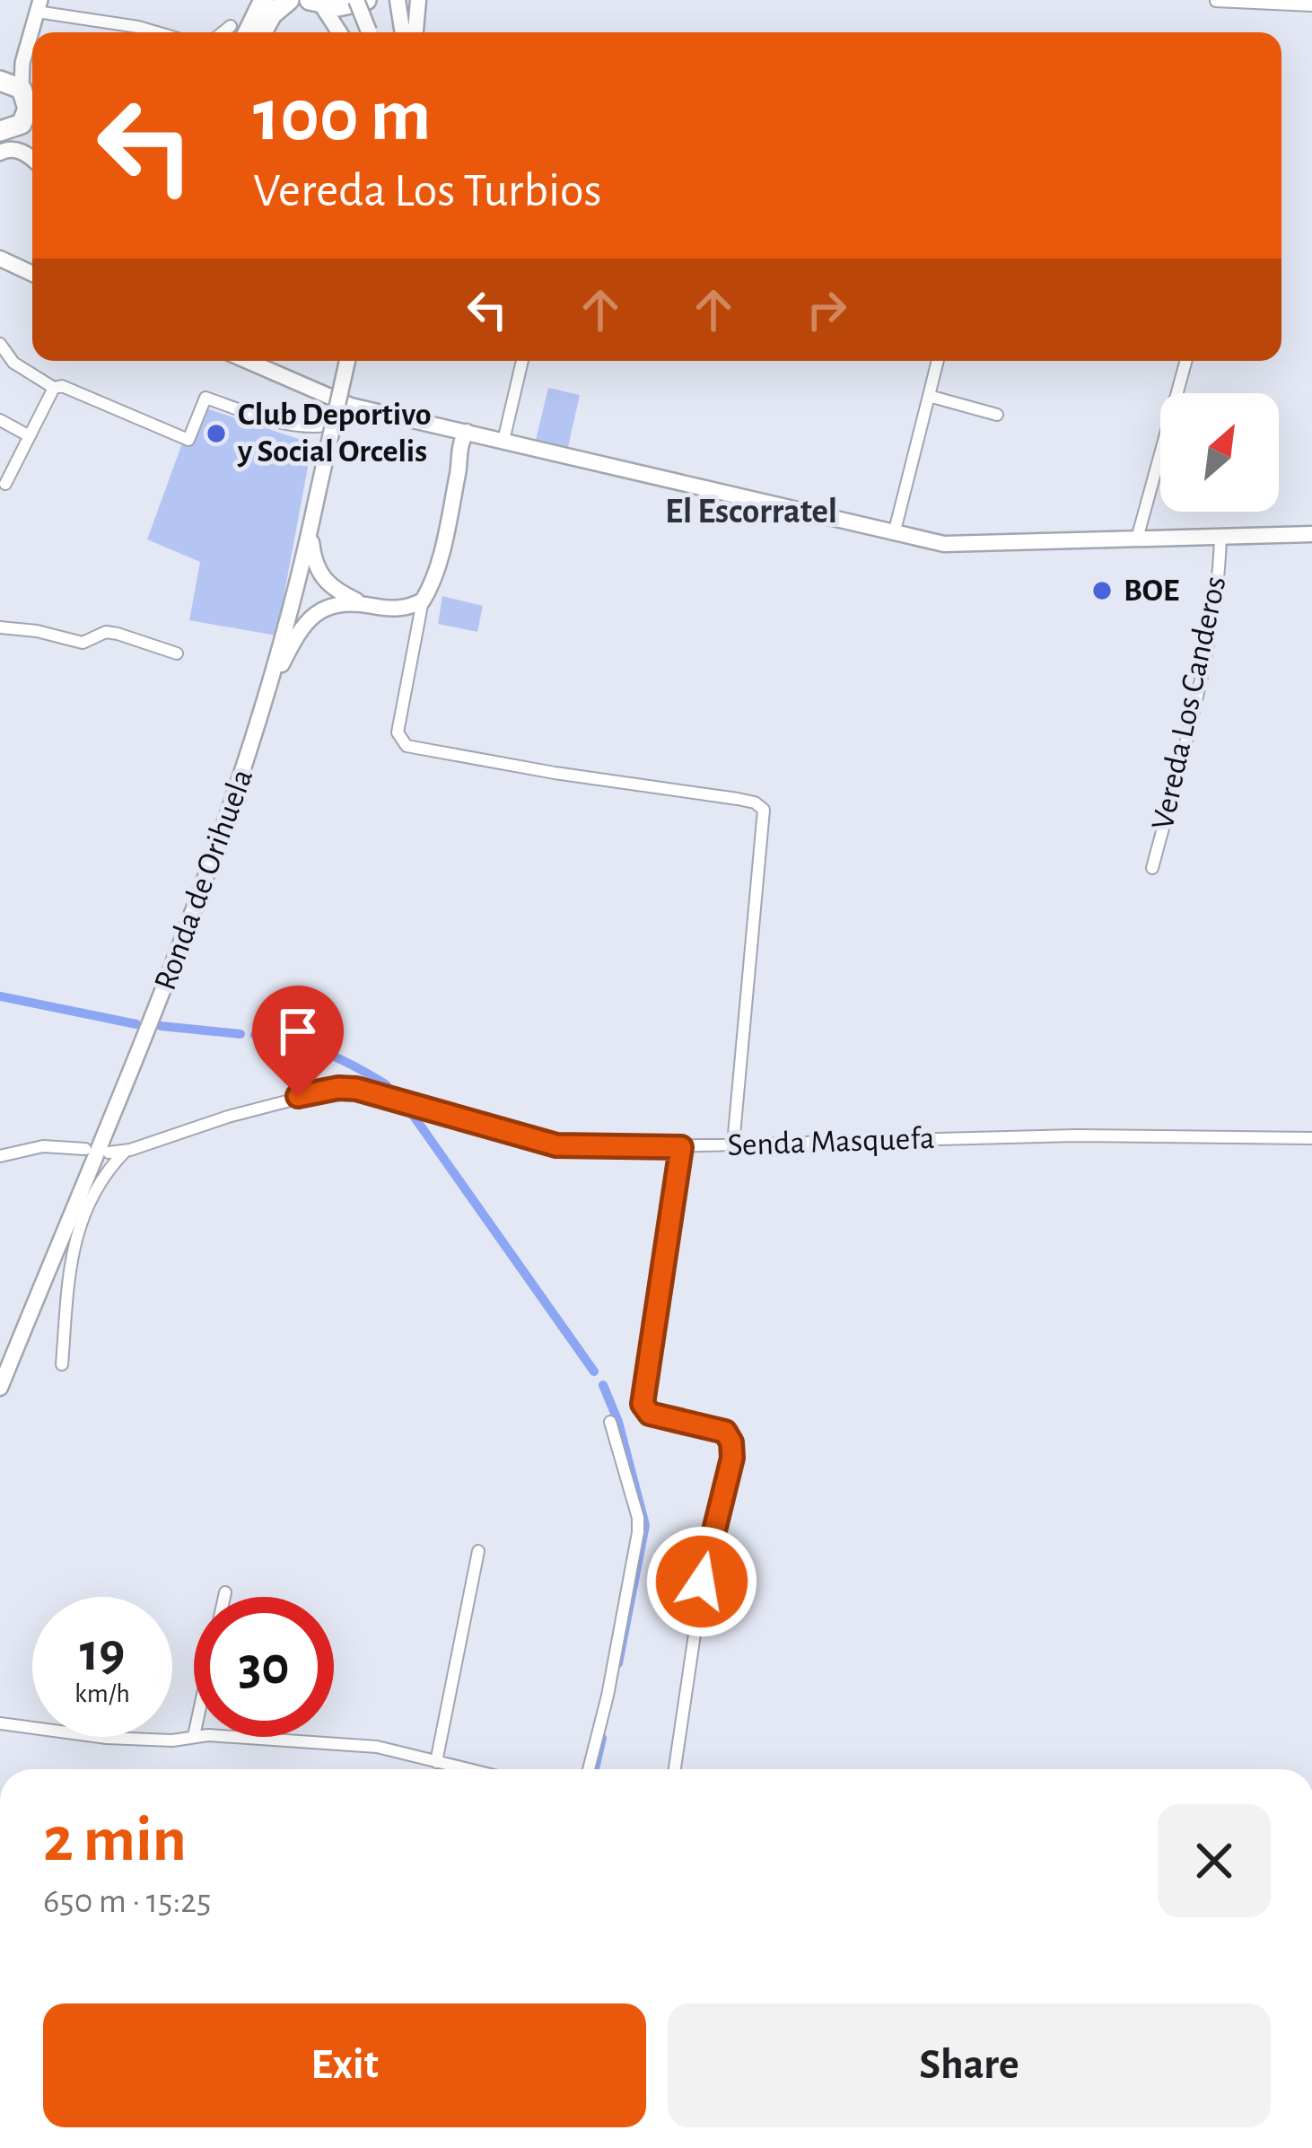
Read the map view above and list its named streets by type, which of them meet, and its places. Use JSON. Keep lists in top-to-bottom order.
{
  "streets": {
    "main road": ["Ronda de Orihuela"],
    "street": ["Vereda Los Canderos", "Senda Masquefa"]
  },
  "districts": ["El Escorratel"],
  "places": ["Club Deportivo y Social Orcelis", "BOE"],
  "north": "top right",
  "page": {
    "turn": ["100 m", "Vereda Los Turbios"],
    "speed": "19 km/h",
    "limit": "30",
    "heading": ["2 min", "650 m · 15:25"],
    "buttons": ["Exit", "Share"]
  }
}
